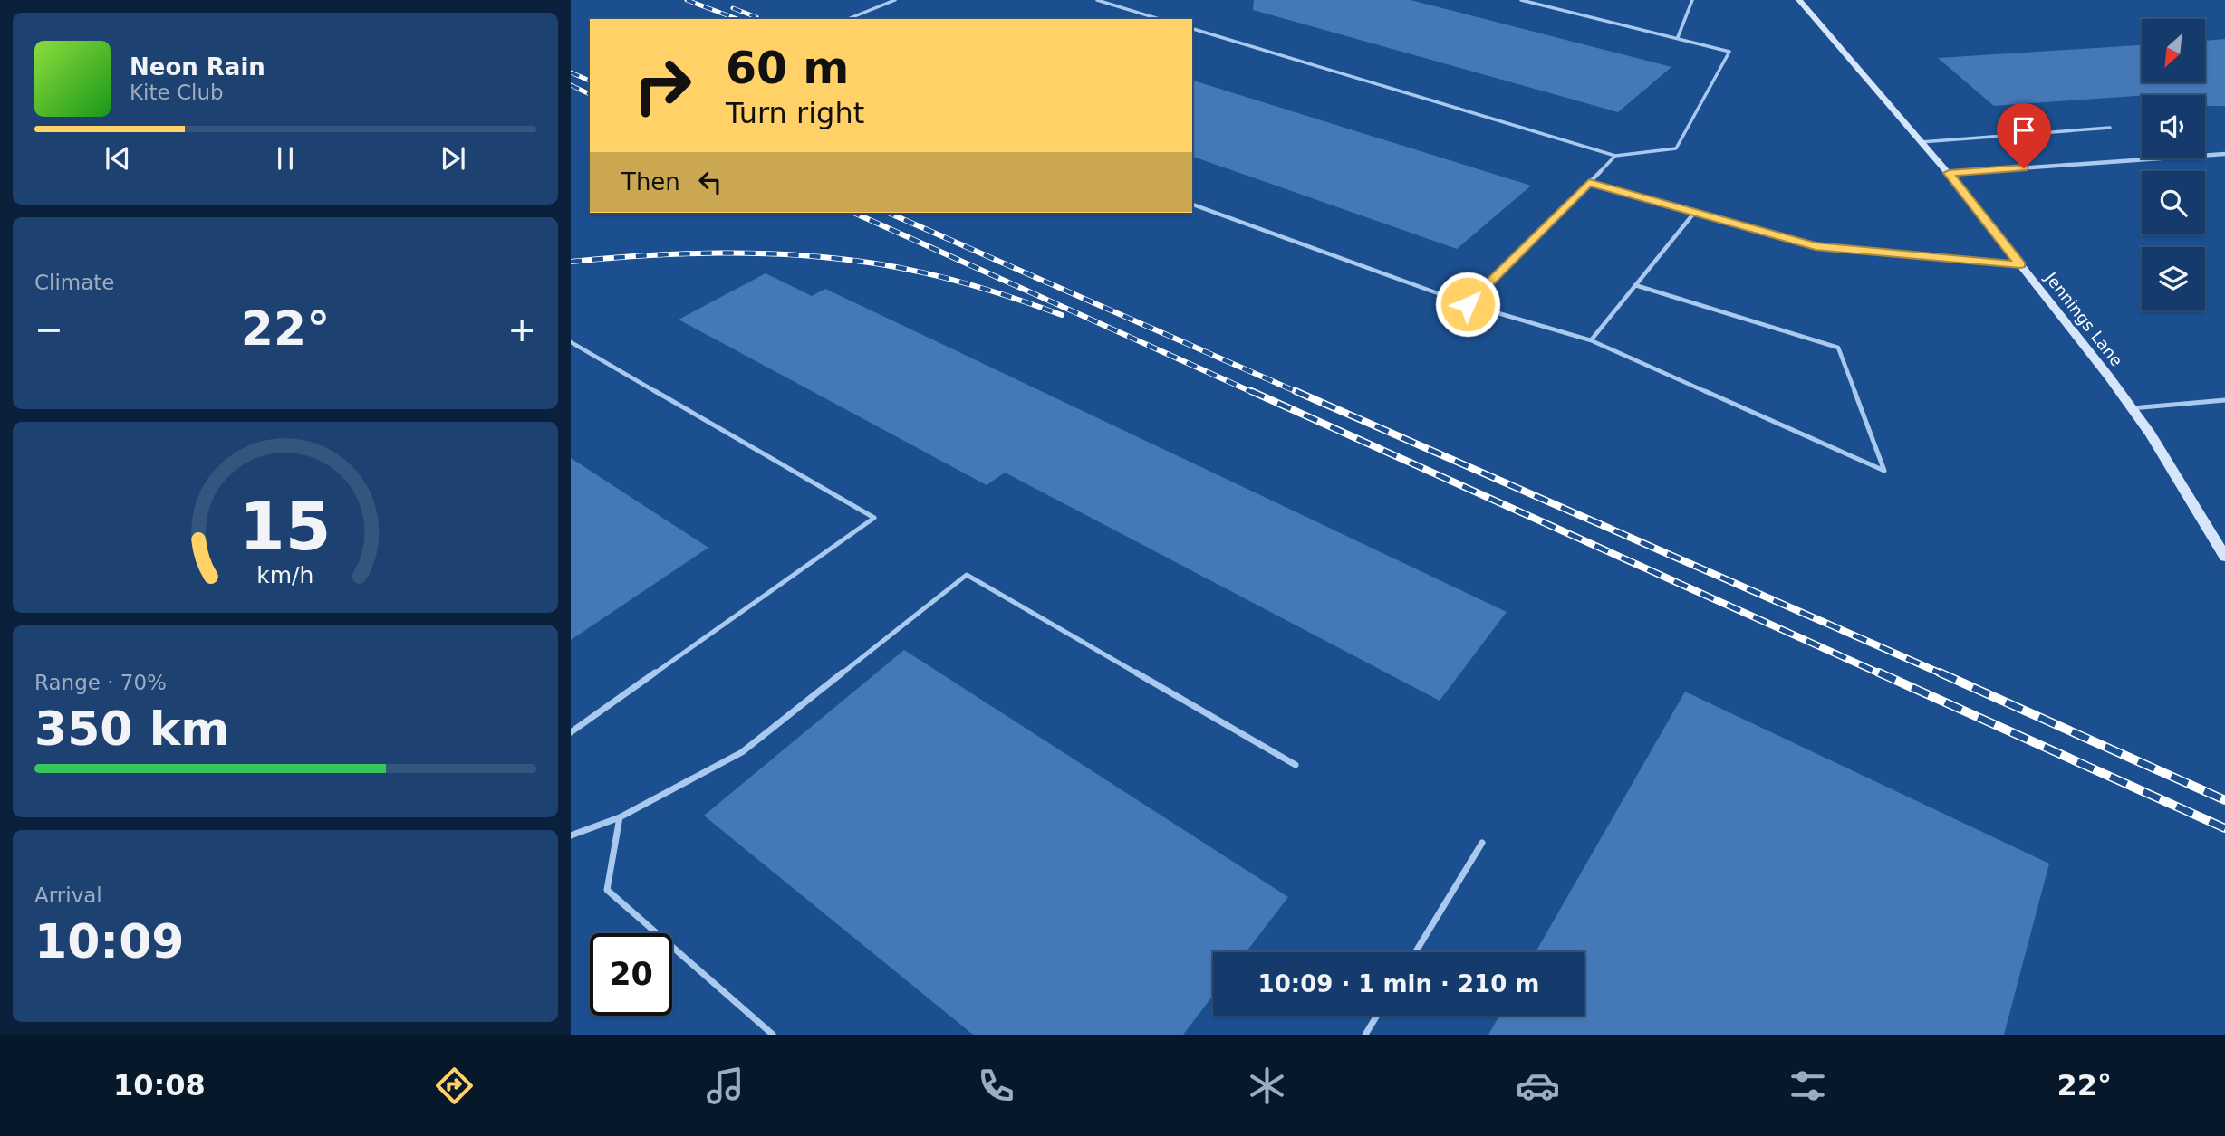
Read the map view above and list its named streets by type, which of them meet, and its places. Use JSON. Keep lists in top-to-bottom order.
{
  "streets": {
    "street": ["Jennings Lane"]
  },
  "north": "bottom left",
  "page": {
    "turn": ["60 m", "Turn right"],
    "song": ["Neon Rain", "Kite Club"],
    "then": "Then",
    "tile": [
      "Climate",
      ["Range · 70%", "350 km"],
      ["Arrival", "10:09"]
    ],
    "heat": ["−", "22°", "+"],
    "limit": "20",
    "trip": "10:09 · 1 min · 210 m",
    "tabs": ["10:08", "22°"],
    "gauge": ["15", "km/h"]
  }
}
